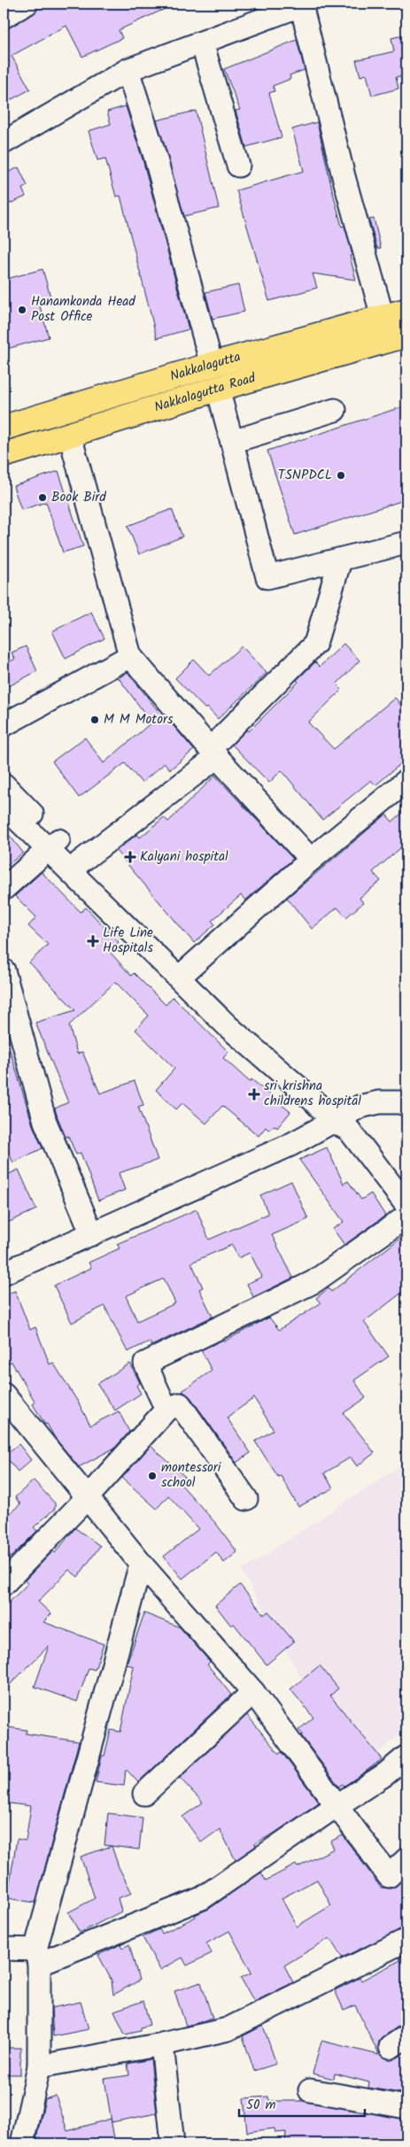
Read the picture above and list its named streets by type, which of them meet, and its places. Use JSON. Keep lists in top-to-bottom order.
{
  "streets": {
    "main road": ["Nakkalagutta", "Nakkalagutta Road"]
  },
  "places": {
    "other": [
      "Hanamkonda Head Post Office",
      "TSNPDCL",
      "Book Bird",
      "M M Motors",
      "montessori school"
    ],
    "health": ["Kalyani hospital", "Life Line Hospitals", "sri krishna childrens hospital"]
  },
  "scale_bar": "50 m"
}
